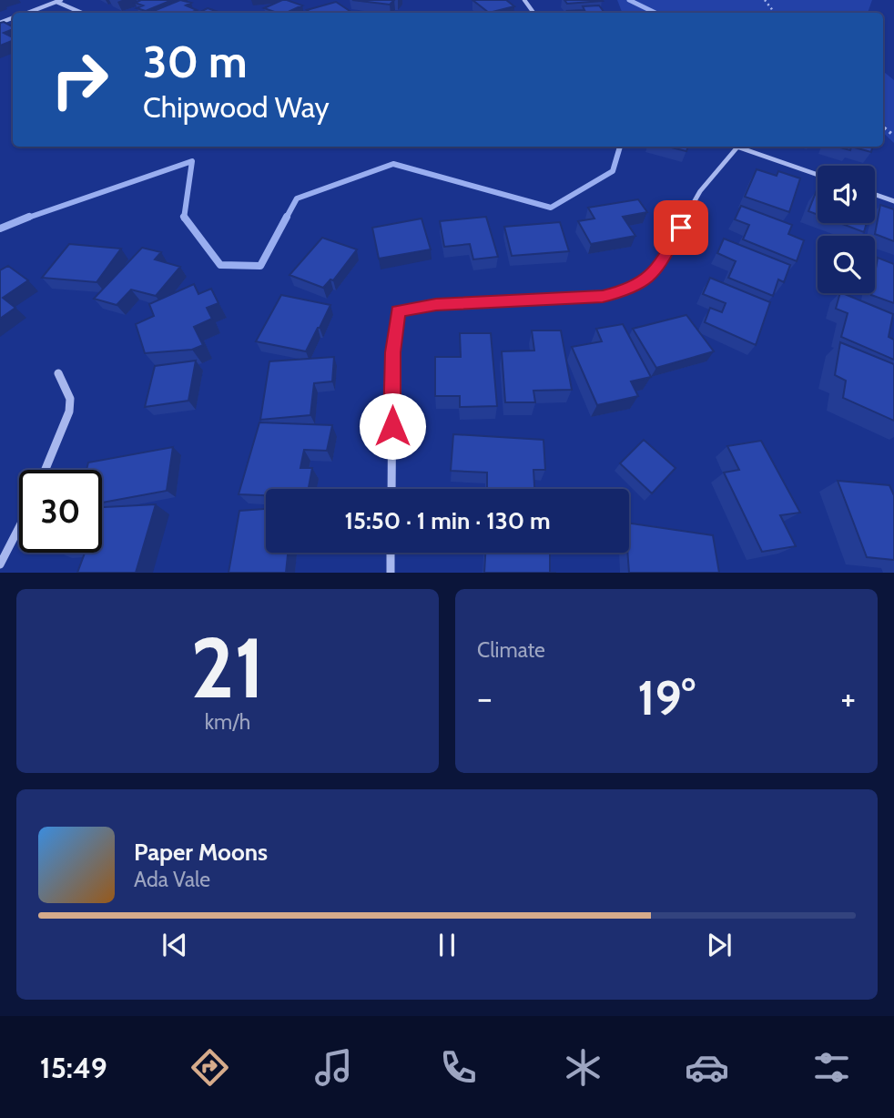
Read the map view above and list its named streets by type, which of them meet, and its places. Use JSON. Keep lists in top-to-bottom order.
{
  "page": {
    "turn": ["30 m", "Chipwood Way"],
    "limit": "30",
    "trip": "15:50 · 1 min · 130 m",
    "tile": [
      ["21", "km/h"],
      "Climate"
    ],
    "heat": ["−", "19°", "+"],
    "song": ["Paper Moons", "Ada Vale"],
    "tabs": "15:49"
  }
}
